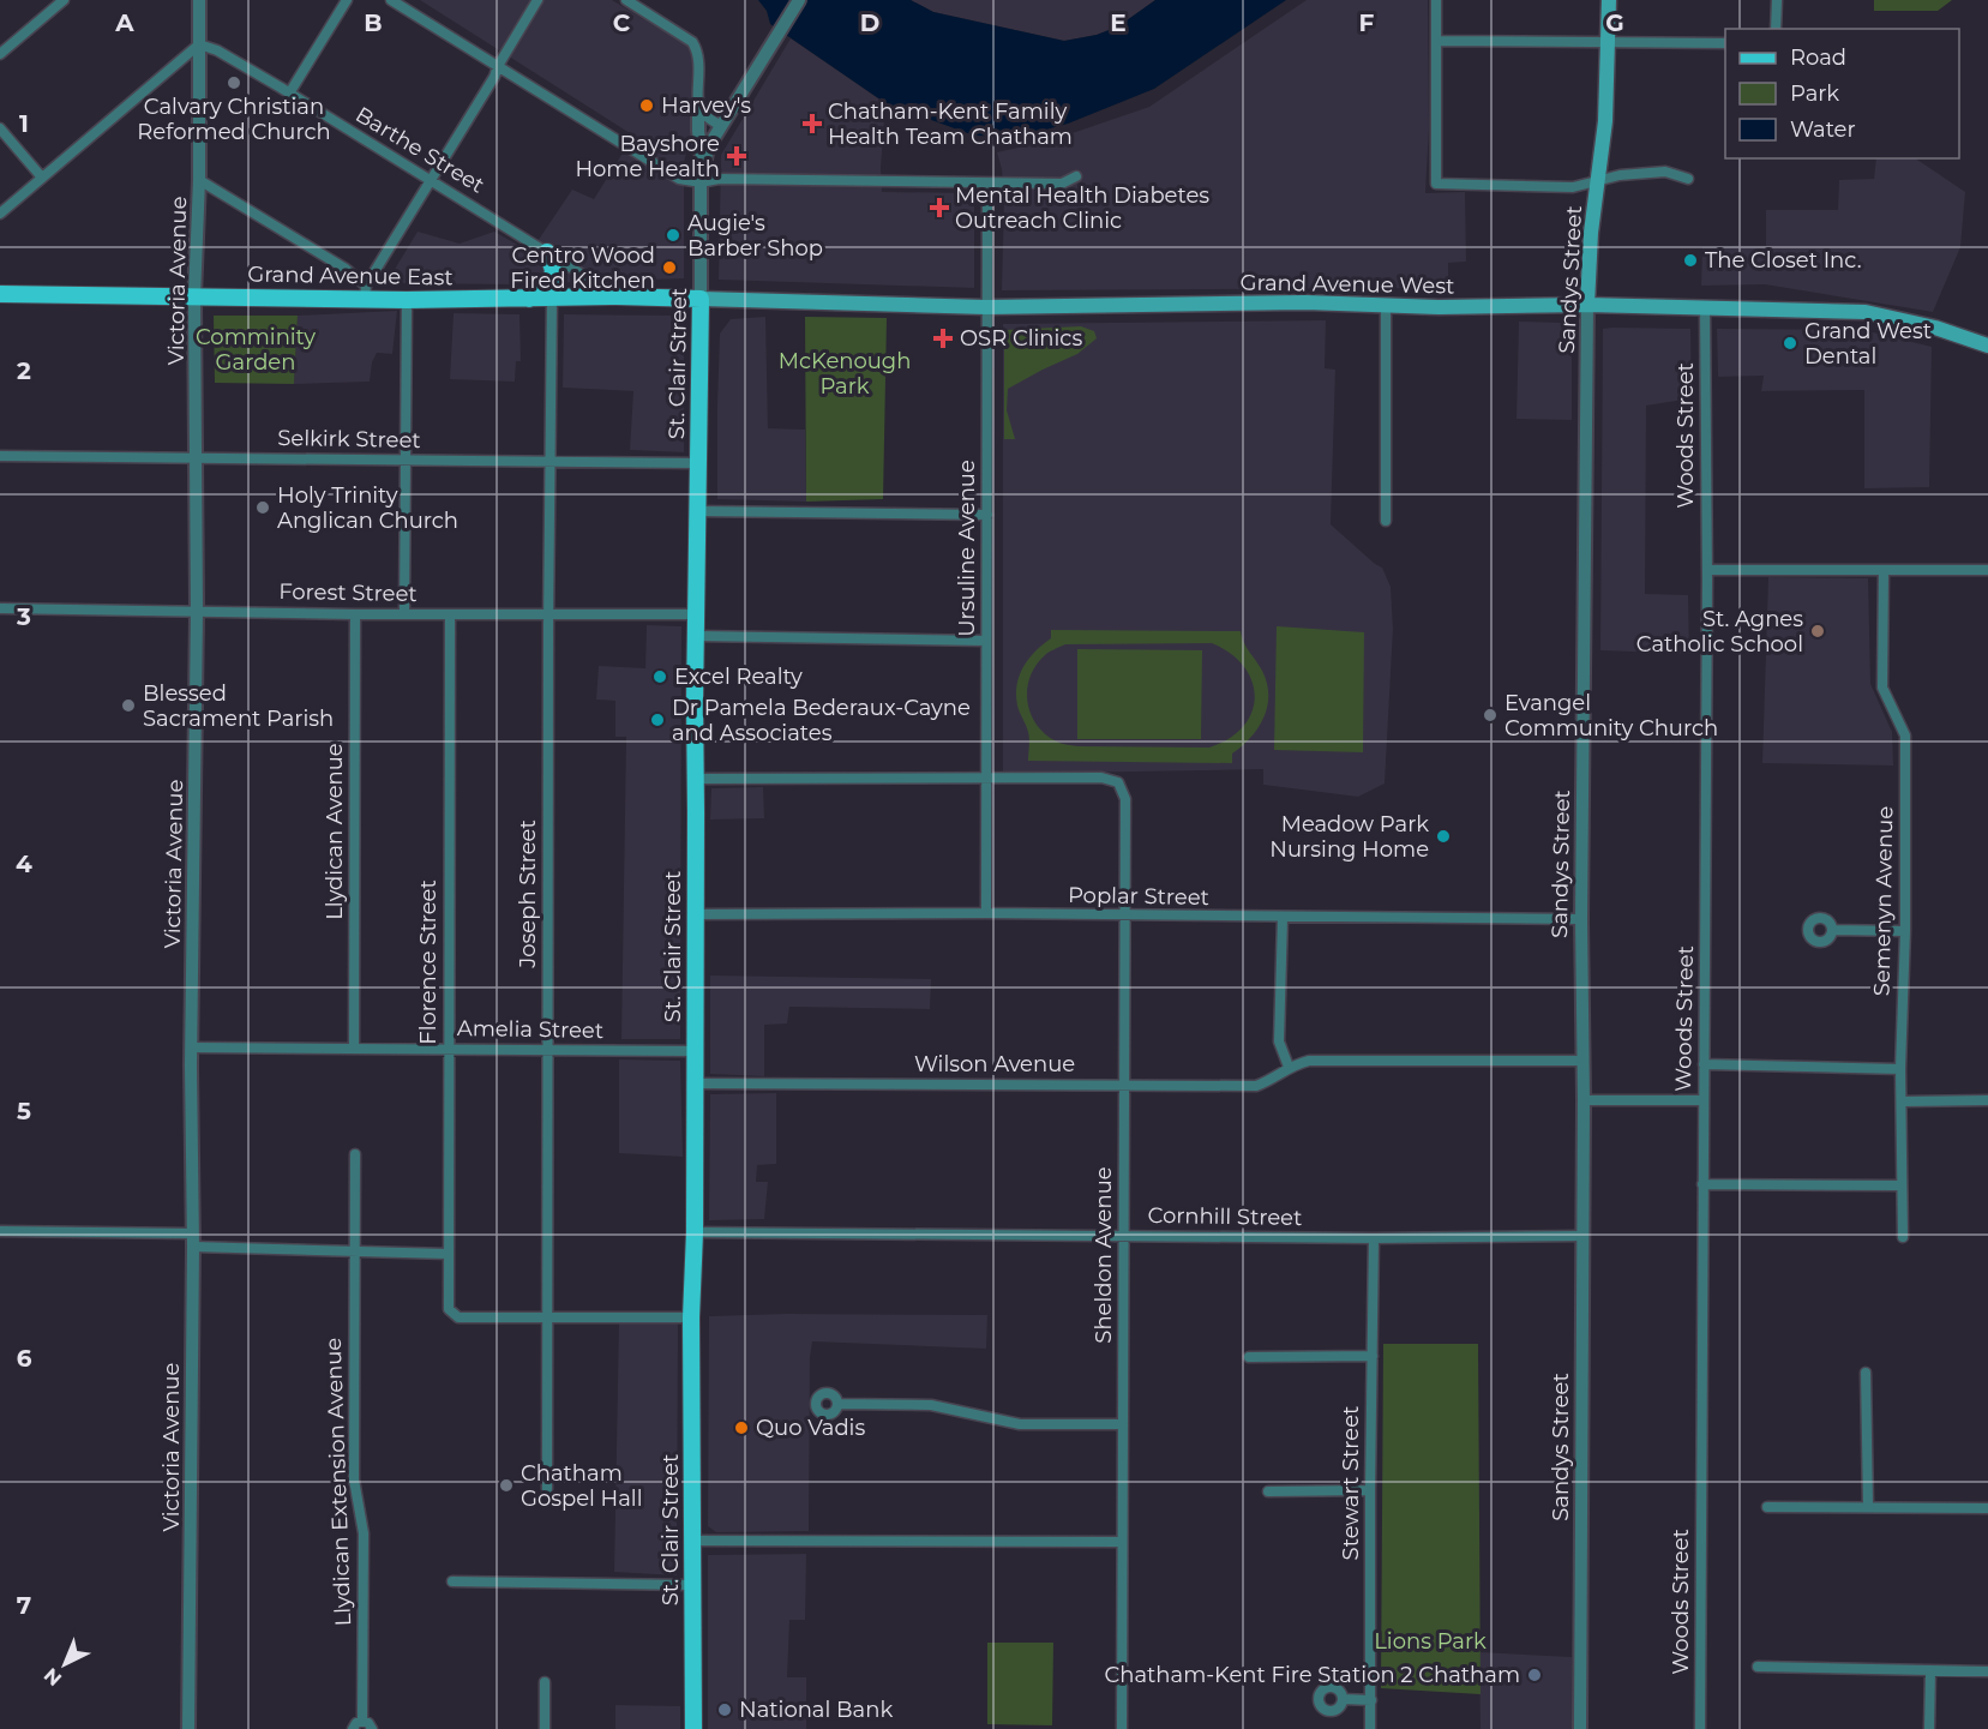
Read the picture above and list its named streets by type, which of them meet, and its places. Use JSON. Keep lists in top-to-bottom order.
{
  "streets": {
    "main road": [
      "Grand Avenue East",
      "Sandys Street",
      "Grand Avenue West",
      "St. Clair Street"
    ],
    "street": [
      "Barthe Street",
      "Victoria Avenue",
      "Woods Street",
      "Selkirk Street",
      "Ursuline Avenue",
      "Forest Street",
      "Llydican Avenue",
      "Joseph Street",
      "Poplar Street",
      "Semenyn Avenue",
      "Florence Street",
      "Amelia Street",
      "Wilson Avenue",
      "Cornhill Street",
      "Sheldon Avenue",
      "Llydican Extension Avenue",
      "Stewart Street"
    ]
  },
  "crossings": [
    ["Barthe Street", "Grand Avenue East"],
    ["Barthe Street", "Victoria Avenue"],
    ["Grand Avenue East", "Victoria Avenue"],
    ["Grand Avenue East", "Grand Avenue West"],
    ["Grand Avenue East", "St. Clair Street"],
    ["Grand Avenue East", "Joseph Street"],
    ["Sandys Street", "Grand Avenue West"],
    ["Sandys Street", "Poplar Street"],
    ["Sandys Street", "Wilson Avenue"],
    ["Sandys Street", "Cornhill Street"],
    ["Victoria Avenue", "Selkirk Street"],
    ["Victoria Avenue", "Forest Street"],
    ["Victoria Avenue", "Amelia Street"],
    ["Grand Avenue West", "St. Clair Street"],
    ["Grand Avenue West", "Woods Street"],
    ["Grand Avenue West", "Ursuline Avenue"],
    ["St. Clair Street", "Selkirk Street"],
    ["St. Clair Street", "Forest Street"],
    ["St. Clair Street", "Poplar Street"],
    ["St. Clair Street", "Amelia Street"],
    ["St. Clair Street", "Wilson Avenue"],
    ["St. Clair Street", "Cornhill Street"],
    ["Selkirk Street", "Joseph Street"],
    ["Ursuline Avenue", "Poplar Street"],
    ["Ursuline Avenue", "Sheldon Avenue"],
    ["Forest Street", "Llydican Avenue"],
    ["Forest Street", "Joseph Street"],
    ["Forest Street", "Florence Street"],
    ["Llydican Avenue", "Amelia Street"],
    ["Joseph Street", "Florence Street"],
    ["Joseph Street", "Amelia Street"],
    ["Poplar Street", "Sheldon Avenue"],
    ["Florence Street", "Amelia Street"],
    ["Wilson Avenue", "Sheldon Avenue"],
    ["Cornhill Street", "Sheldon Avenue"],
    ["Cornhill Street", "Stewart Street"]
  ],
  "parks": ["Comminity Garden", "McKenough Park", "Lions Park"],
  "places": {
    "other": [
      "Calvary Christian Reformed Church",
      "Harvey's",
      "Augie's Barber Shop",
      "The Closet Inc.",
      "Centro Wood Fired Kitchen",
      "Grand West Dental",
      "Holy Trinity Anglican Church",
      "St. Agnes Catholic School",
      "Excel Realty",
      "Blessed Sacrament Parish",
      "Evangel Community Church",
      "Dr Pamela Bederaux-Cayne and Associates",
      "Meadow Park Nursing Home",
      "Quo Vadis",
      "Chatham Gospel Hall",
      "Chatham-Kent Fire Station 2 Chatham",
      "National Bank"
    ],
    "health": [
      "Chatham-Kent Family Health Team Chatham",
      "Bayshore Home Health",
      "Mental Health Diabetes Outreach Clinic",
      "OSR Clinics"
    ]
  },
  "legend": ["Road", "Park", "Water"],
  "north": "bottom left",
  "grid": {
    "columns": [
      "A",
      "B",
      "C",
      "D",
      "E",
      "F",
      "G"
    ],
    "rows": [
      "1",
      "2",
      "3",
      "4",
      "5",
      "6",
      "7"
    ]
  }
}
